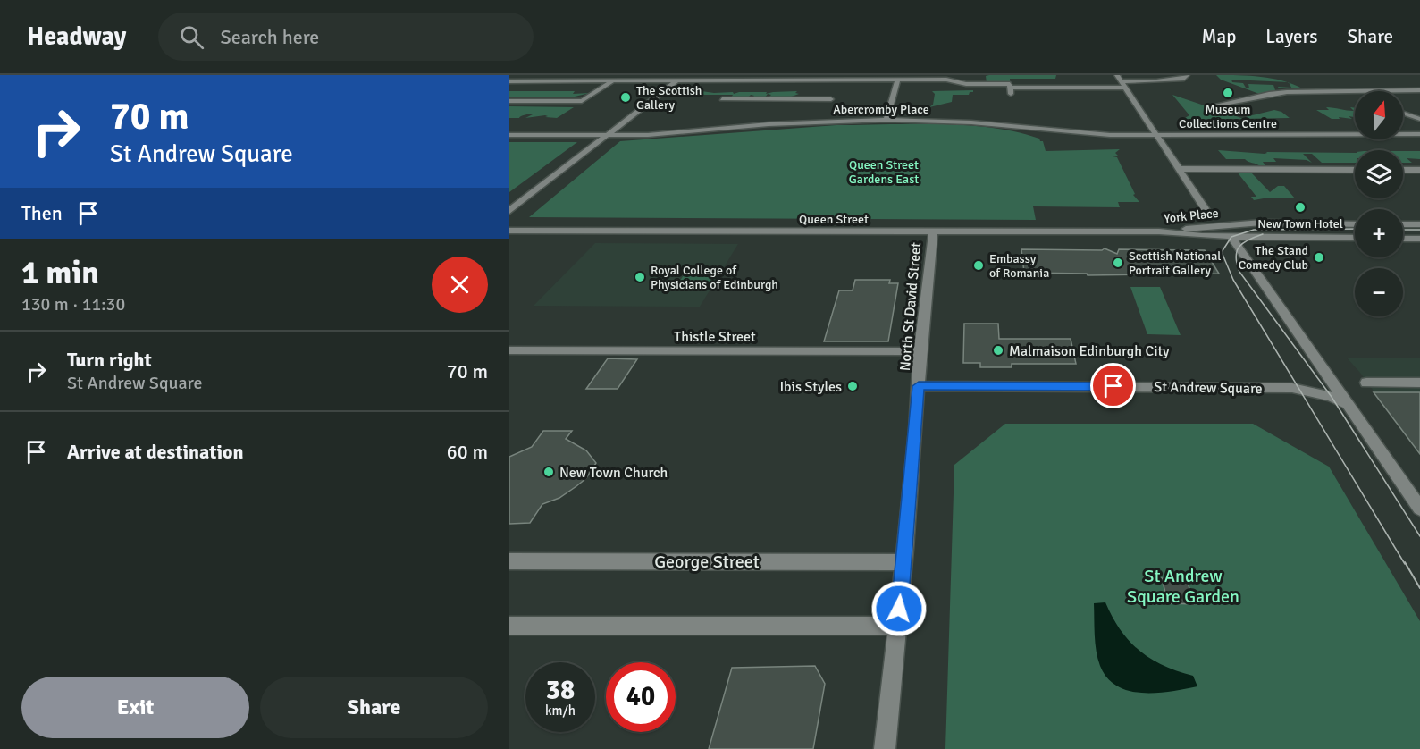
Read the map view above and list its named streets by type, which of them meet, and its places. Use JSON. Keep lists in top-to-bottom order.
{
  "streets": {
    "street": [
      "Abercromby Place",
      "York Place",
      "Queen Street",
      "North St David Street",
      "Thistle Street",
      "St Andrew Square",
      "George Street"
    ]
  },
  "crossings": [
    ["York Place", "Queen Street"],
    ["Queen Street", "North St David Street"],
    ["North St David Street", "Thistle Street"],
    ["North St David Street", "St Andrew Square"]
  ],
  "parks": ["Queen Street Gardens East", "St Andrew Square Garden"],
  "places": [
    "Museum Collections Centre",
    "The Scottish Gallery",
    "New Town Hotel",
    "The Stand Comedy Club",
    "Scottish National Portrait Gallery",
    "Embassy of Romania",
    "Royal College of Physicians of Edinburgh",
    "Malmaison Edinburgh City",
    "Ibis Styles",
    "New Town Church"
  ],
  "north": "top",
  "page": {
    "header": "Headway",
    "search": "Search here",
    "nav": ["Map", "Layers", "Share"],
    "turn": ["70 m", "St Andrew Square"],
    "map_buttons": ["+", "−"],
    "then": "Then",
    "heading": ["1 min", "130 m · 11:30"],
    "list": [
      {
        "name": "Turn right",
        "note": "St Andrew Square",
        "value": "70 m"
      },
      {
        "name": "Arrive at destination",
        "value": "60 m"
      }
    ],
    "speed": "38 km/h",
    "limit": "40",
    "buttons": ["Exit", "Share"]
  }
}
